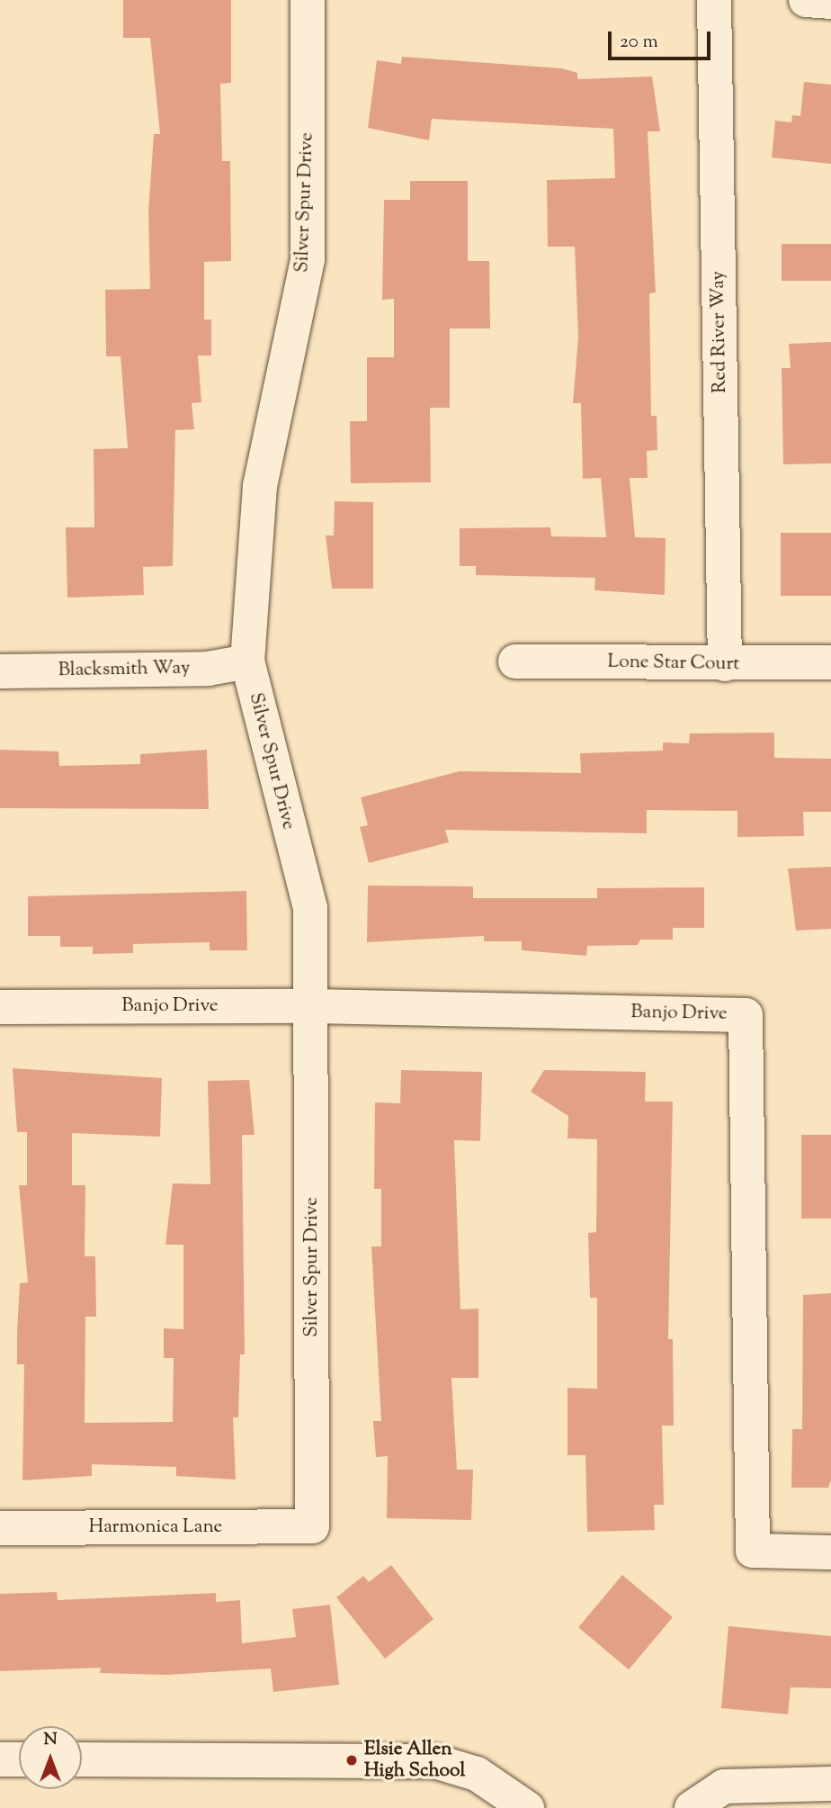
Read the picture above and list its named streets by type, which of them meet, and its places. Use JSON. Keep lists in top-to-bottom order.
{
  "streets": {
    "street": [
      "Silver Spur Drive",
      "Red River Way",
      "Lone Star Court",
      "Blacksmith Way",
      "Banjo Drive",
      "Harmonica Lane"
    ]
  },
  "crossings": [
    ["Silver Spur Drive", "Blacksmith Way"],
    ["Silver Spur Drive", "Banjo Drive"],
    ["Silver Spur Drive", "Harmonica Lane"],
    ["Red River Way", "Lone Star Court"]
  ],
  "places": ["Elsie Allen High School"],
  "scale_bar": "20 m",
  "north": "top"
}
